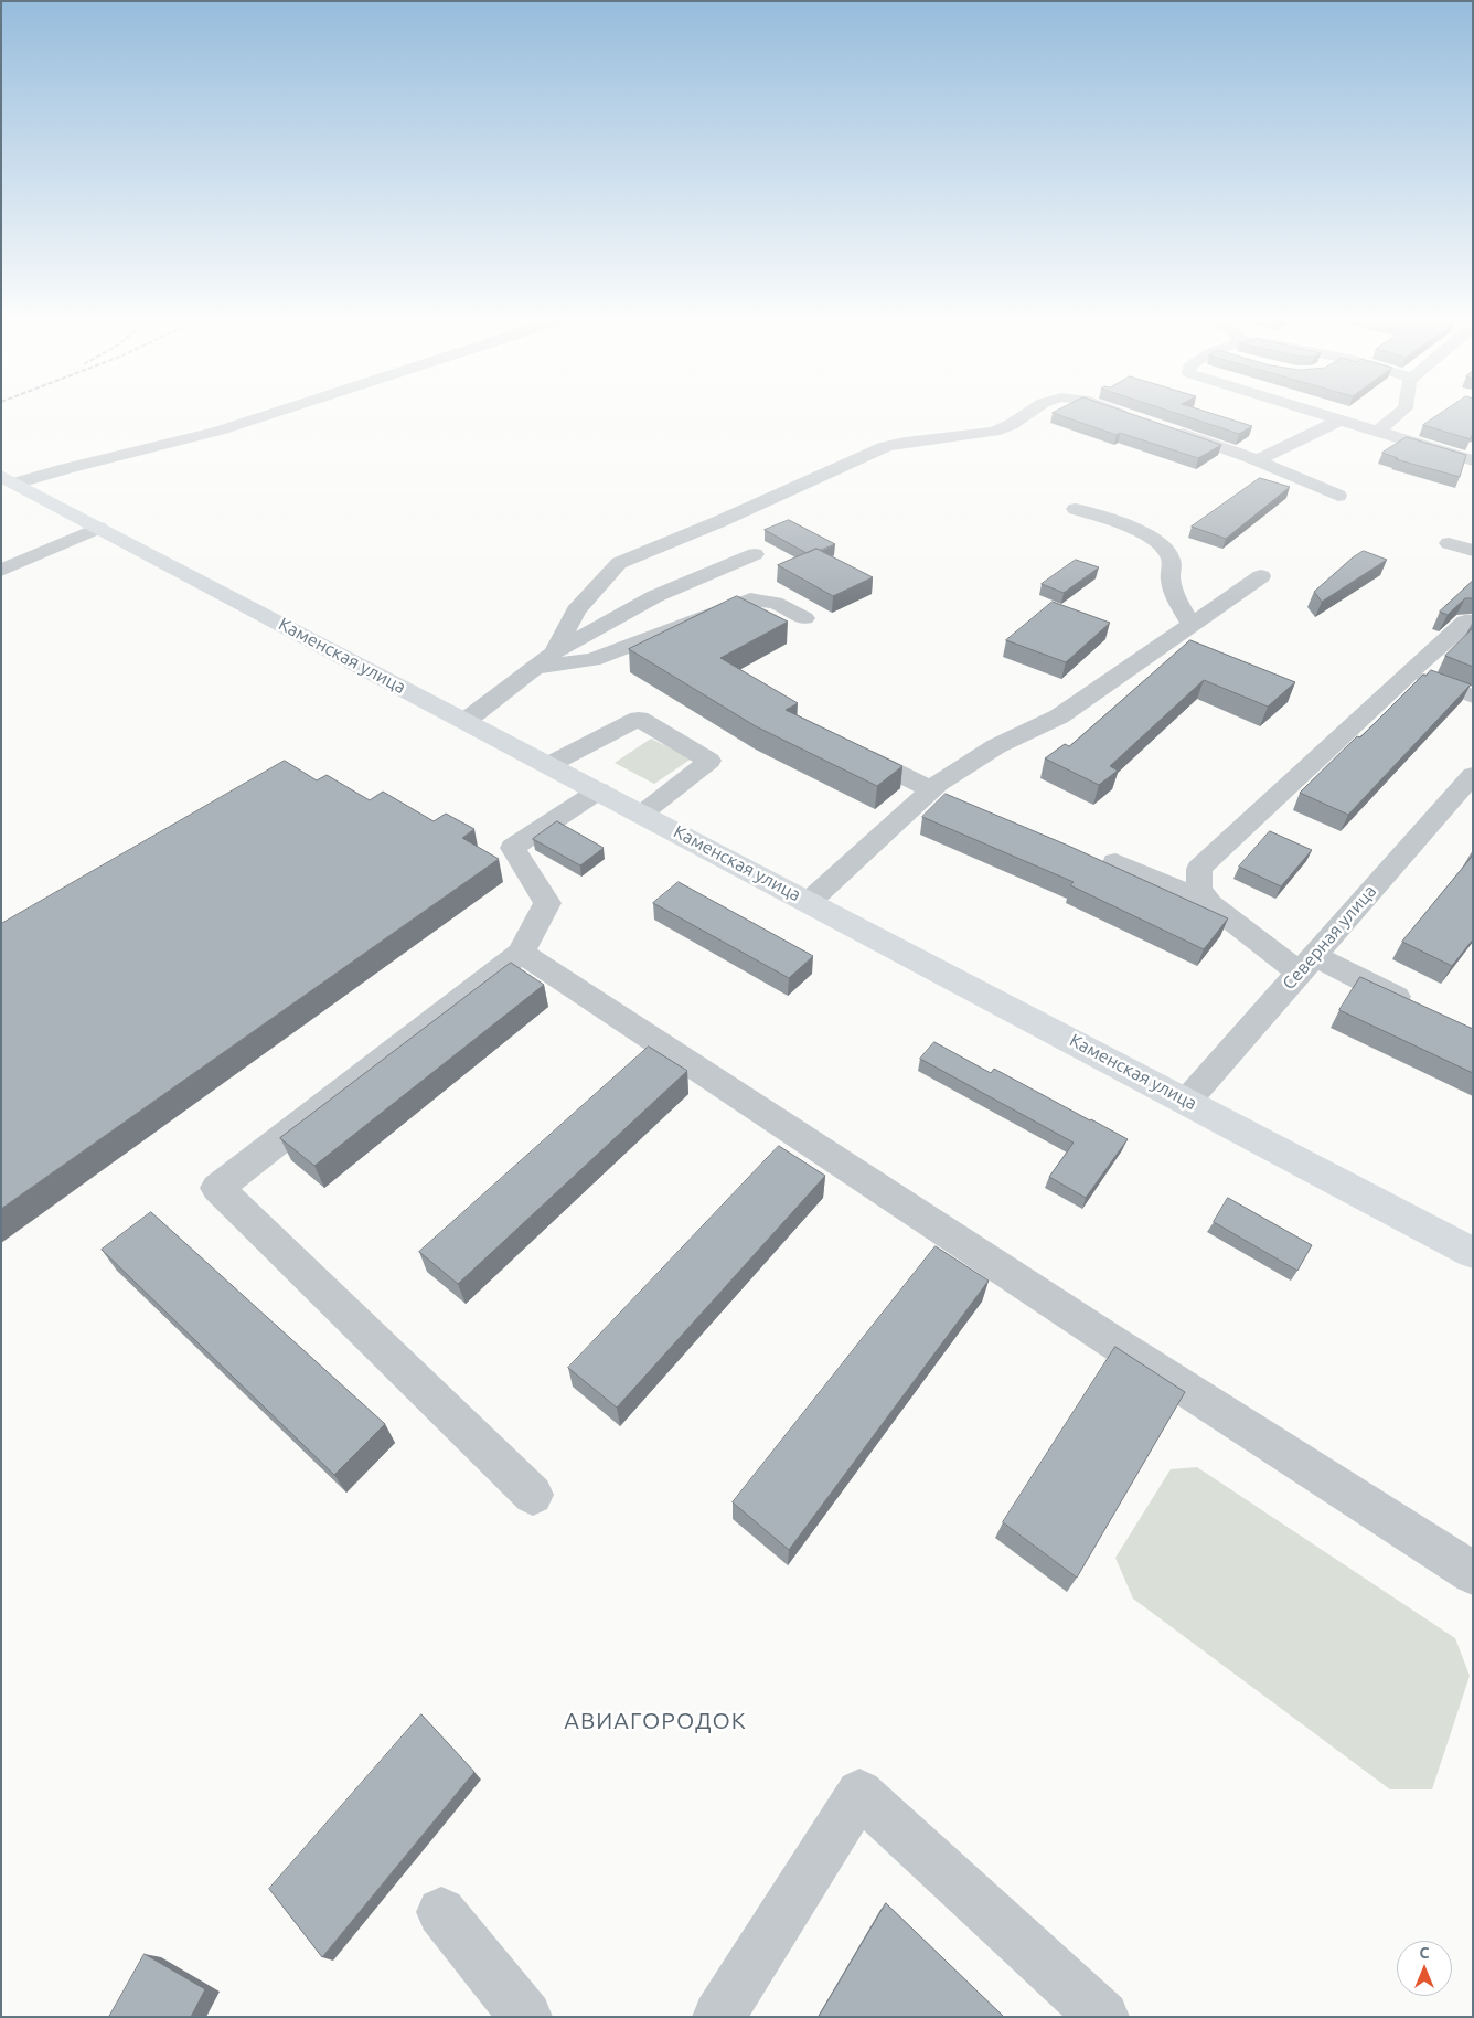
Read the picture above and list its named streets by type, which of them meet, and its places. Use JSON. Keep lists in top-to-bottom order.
{
  "streets": {
    "main road": ["Каменская улица"],
    "street": ["Северная улица"]
  },
  "crossings": [
    ["Каменская улица", "Северная улица"]
  ],
  "districts": ["АВИАГОРОДОК"],
  "north": "top"
}
